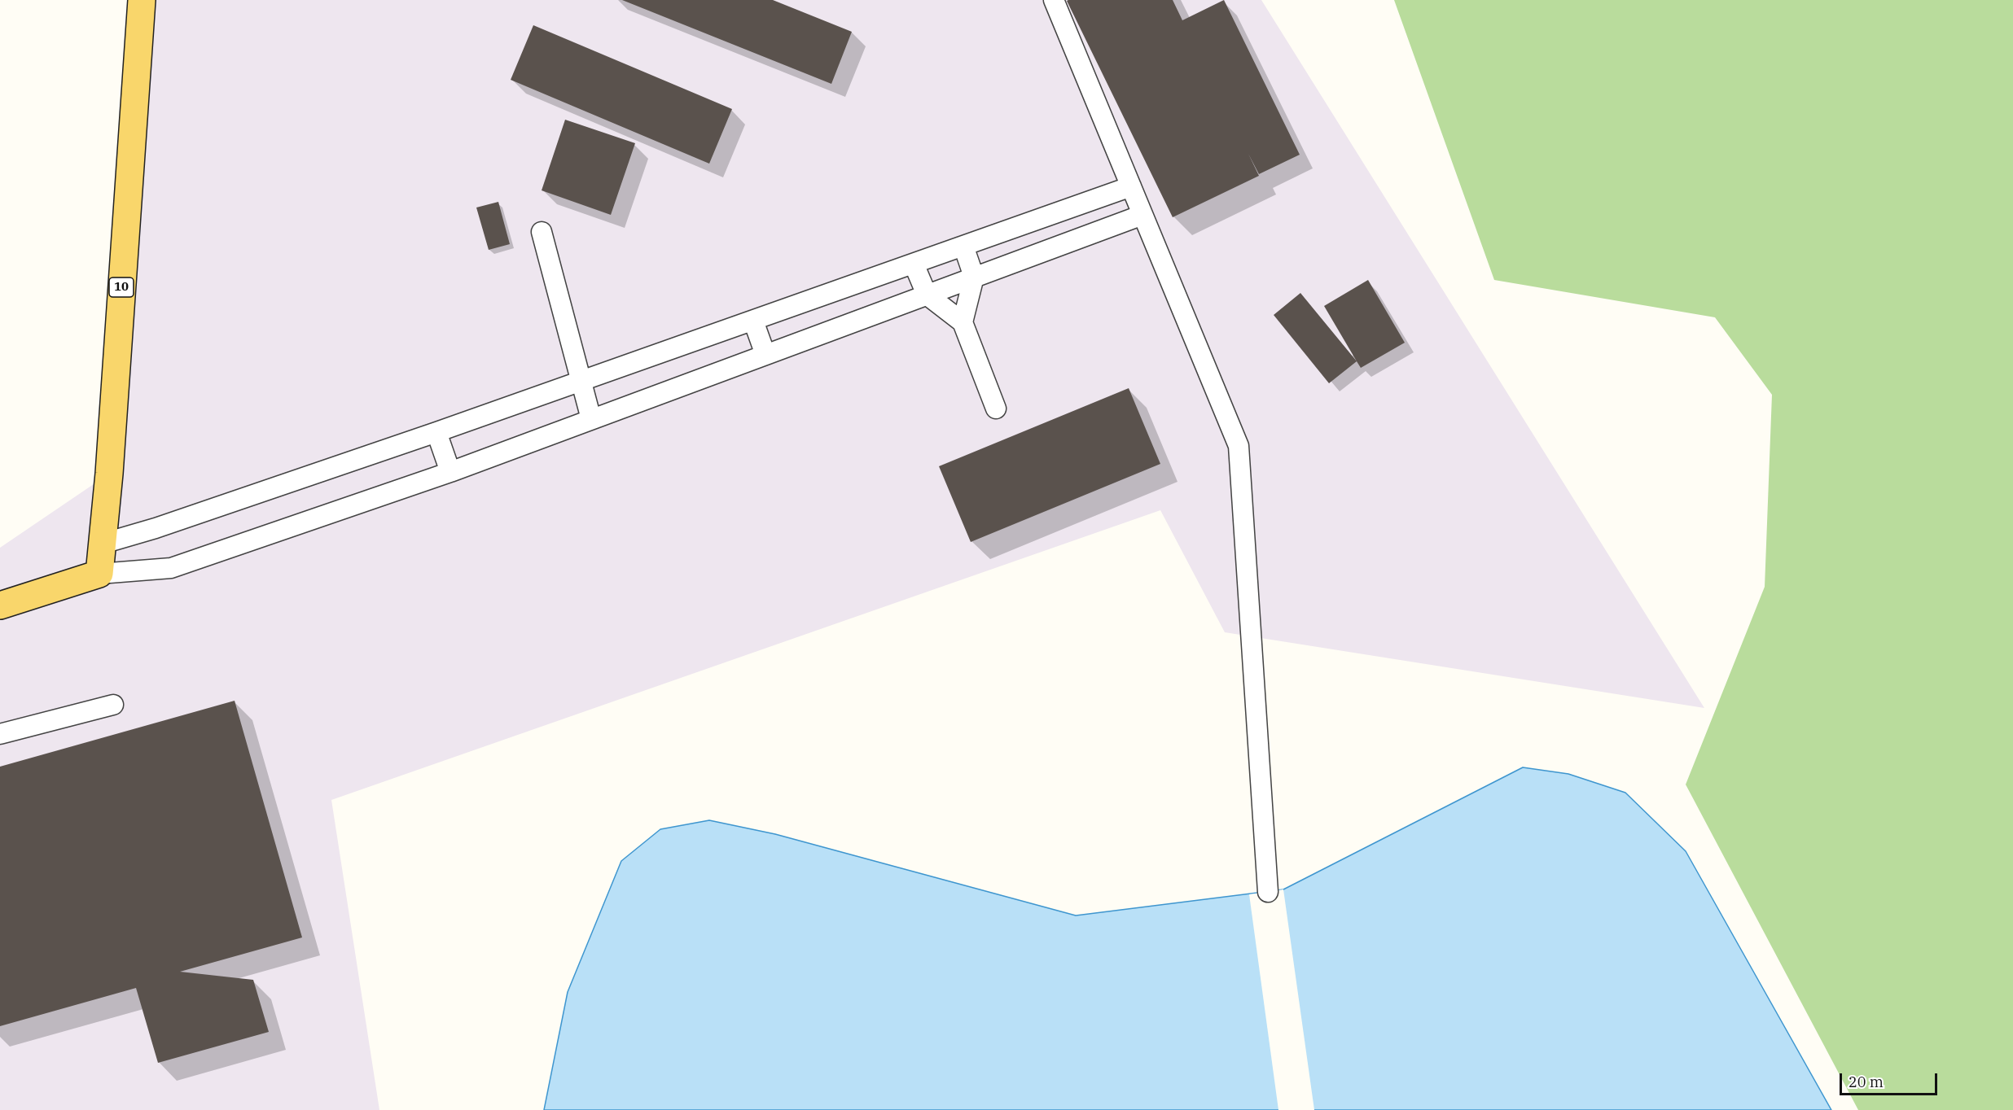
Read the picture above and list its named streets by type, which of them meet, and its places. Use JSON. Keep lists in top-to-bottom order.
{
  "streets": {
    "main road": ["10"]
  },
  "scale_bar": "20 m"
}
